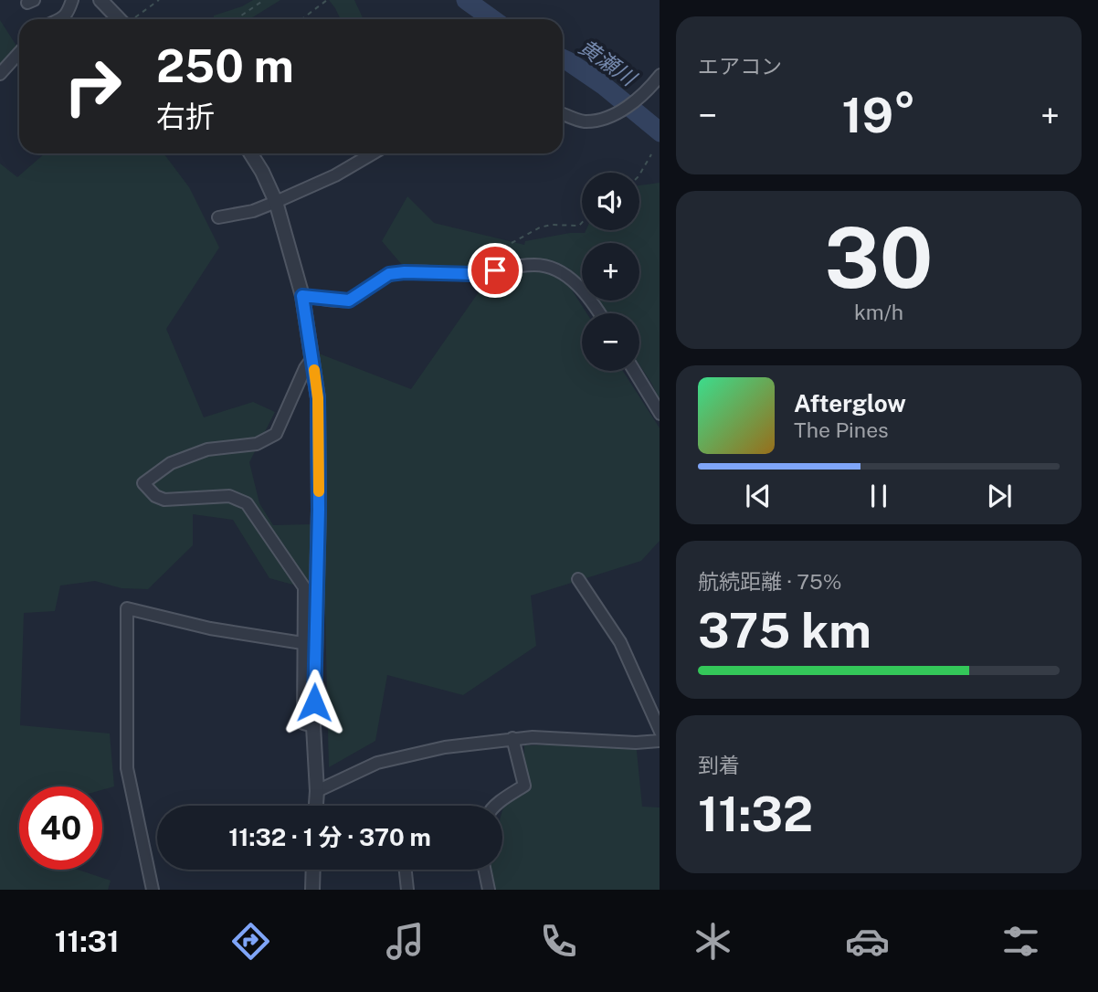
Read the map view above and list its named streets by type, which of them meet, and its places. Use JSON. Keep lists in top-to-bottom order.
{
  "water": ["黄瀬川"],
  "page": {
    "tile": [
      "エアコン",
      ["30", "km/h"],
      ["航続距離 · 75%", "375 km"],
      ["到着", "11:32"]
    ],
    "turn": ["250 m", "右折"],
    "heat": ["−", "19°", "+"],
    "map_buttons": ["+", "−"],
    "song": ["Afterglow", "The Pines"],
    "limit": "40",
    "trip": "11:32 · 1 分 · 370 m",
    "tabs": "11:31"
  }
}
